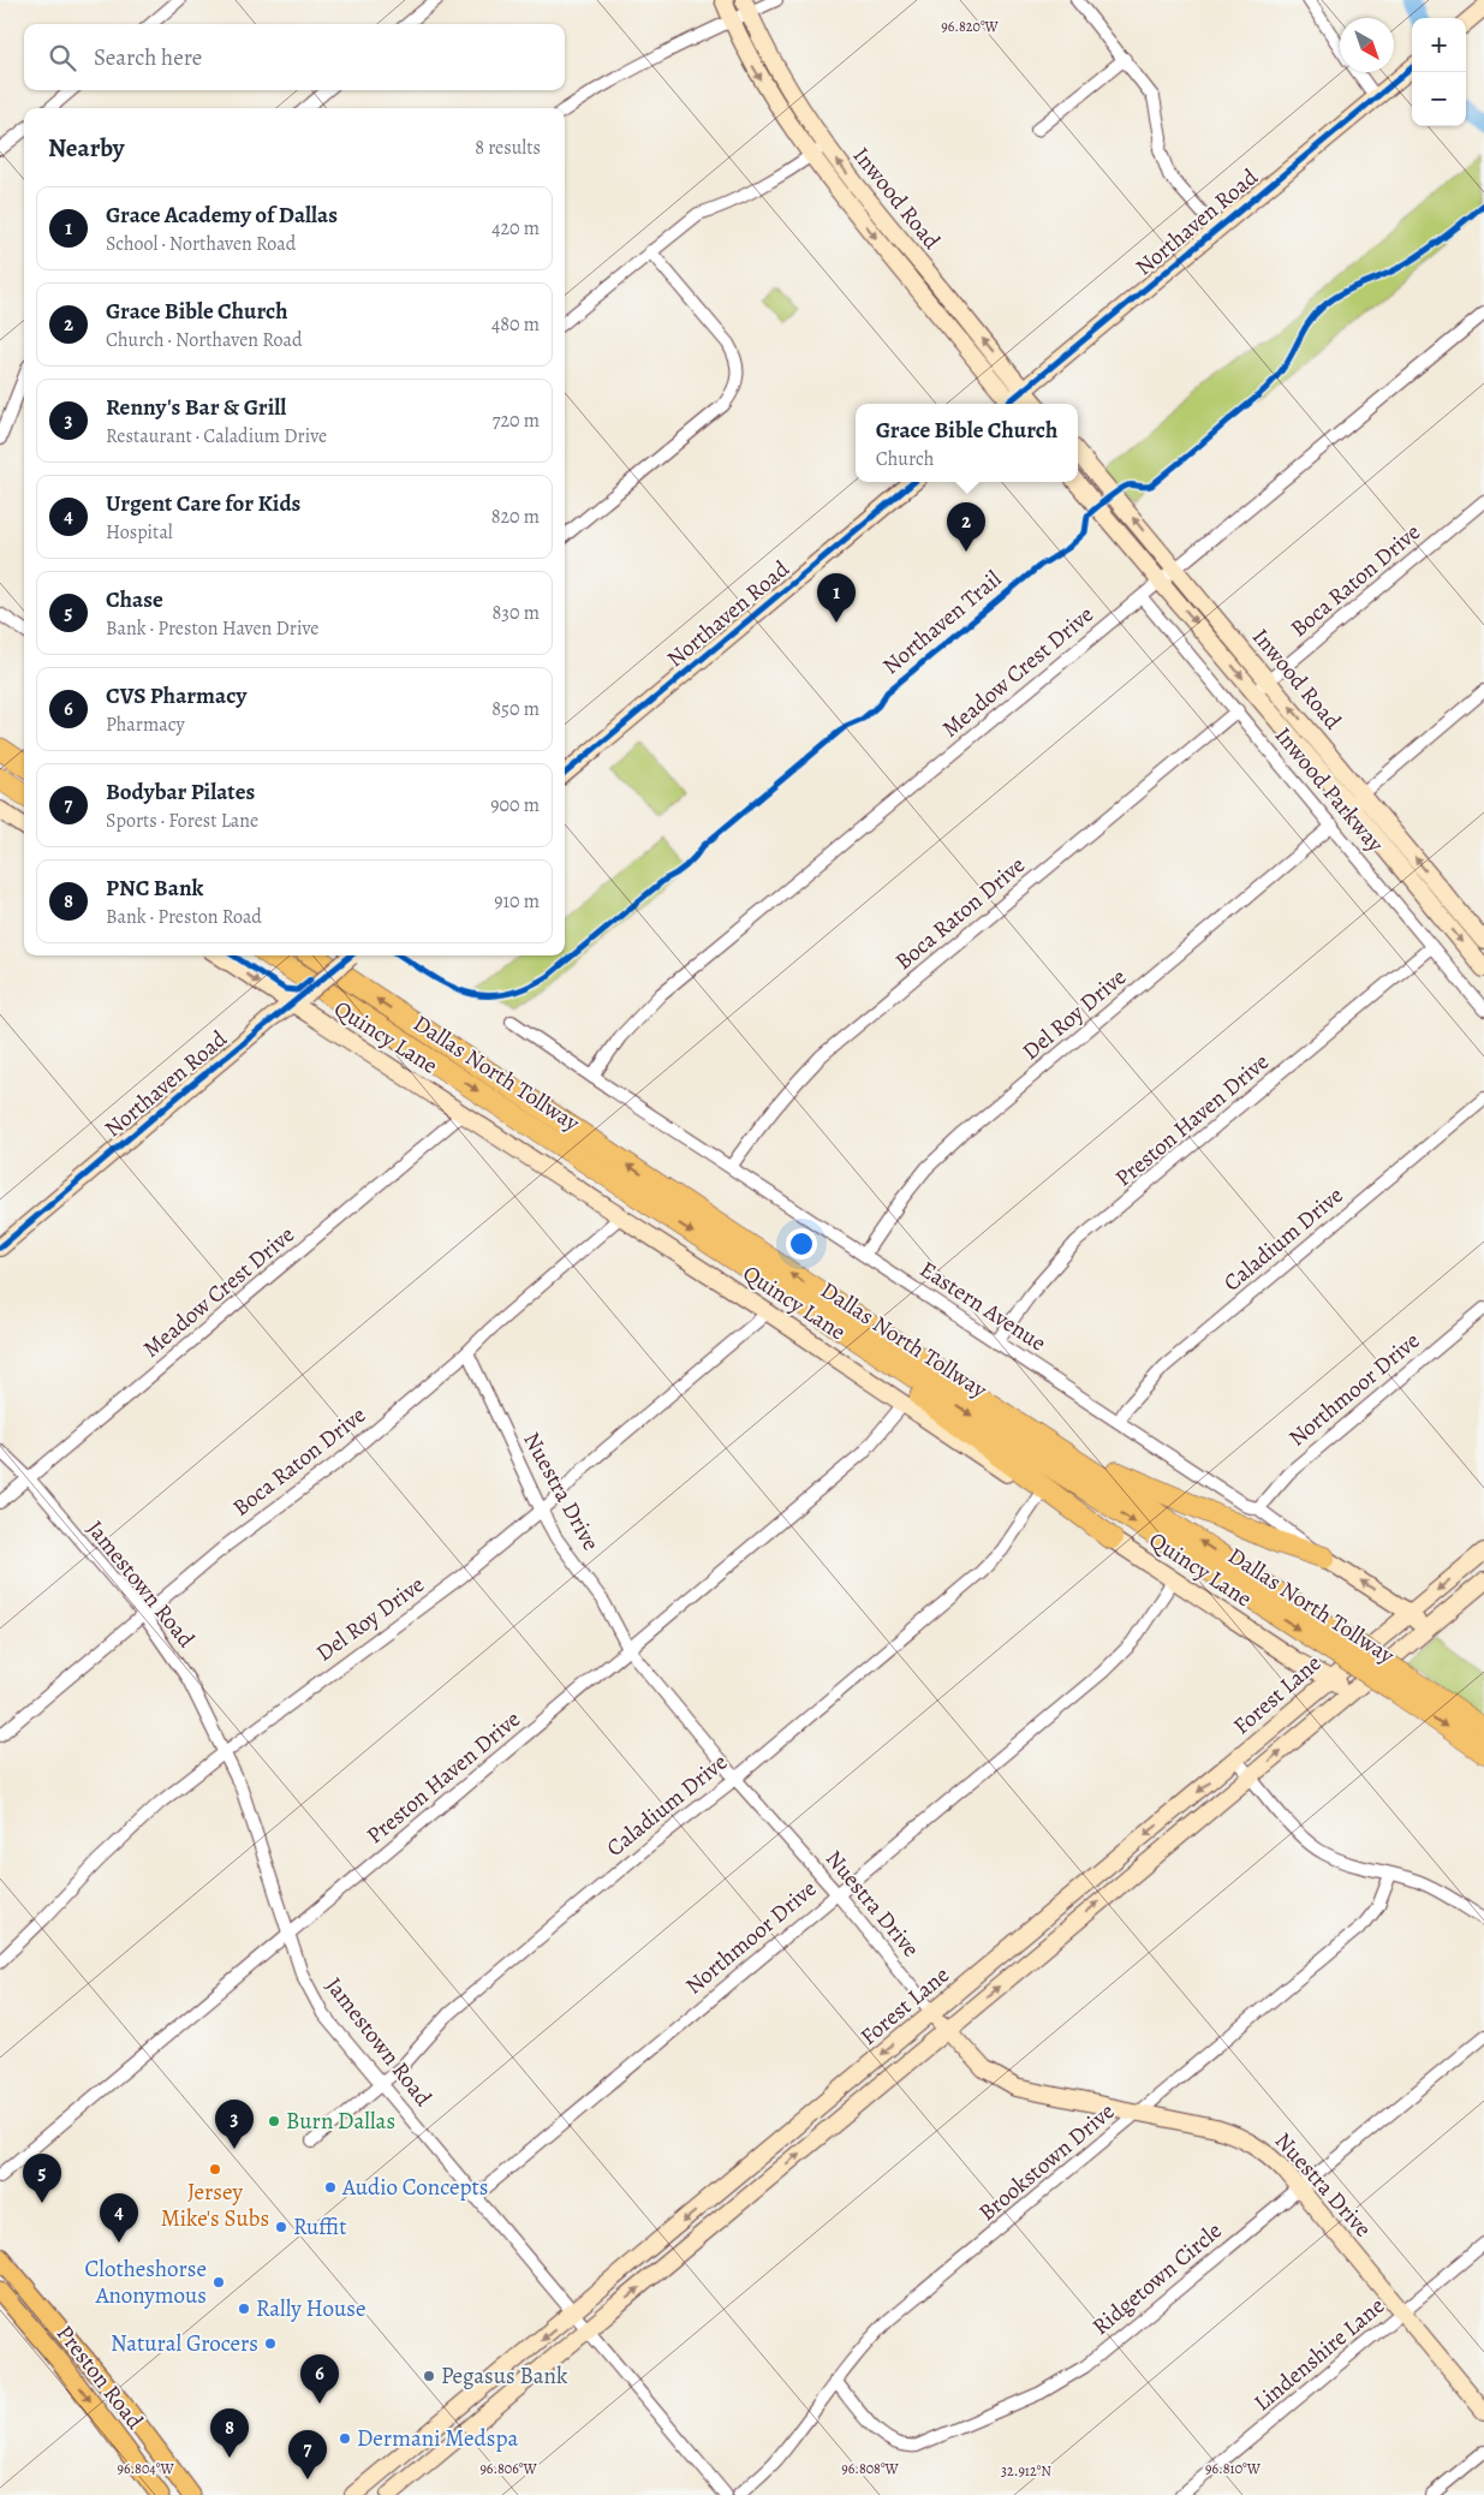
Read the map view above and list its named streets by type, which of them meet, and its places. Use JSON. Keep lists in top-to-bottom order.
{
  "streets": {
    "highway": ["Dallas North Tollway"],
    "main road": [
      "Inwood Road",
      "Northaven Road",
      "Quincy Lane",
      "Eastern Avenue",
      "Nuestra Drive",
      "Forest Lane",
      "Preston Road"
    ],
    "street": [
      "Boca Raton Drive",
      "Meadow Crest Drive",
      "Inwood Parkway",
      "Del Roy Drive",
      "Preston Haven Drive",
      "Caladium Drive",
      "Northmoor Drive",
      "Jamestown Road",
      "Brookstown Drive",
      "Ridgetown Circle",
      "Lindenshire Lane"
    ],
    "cycle path": ["Northaven Trail"]
  },
  "crossings": [
    ["Inwood Road", "Northaven Road"],
    ["Inwood Road", "Boca Raton Drive"],
    ["Inwood Road", "Meadow Crest Drive"],
    ["Northaven Road", "Quincy Lane"],
    ["Boca Raton Drive", "Inwood Parkway"],
    ["Boca Raton Drive", "Quincy Lane"],
    ["Boca Raton Drive", "Eastern Avenue"],
    ["Boca Raton Drive", "Nuestra Drive"],
    ["Boca Raton Drive", "Jamestown Road"],
    ["Meadow Crest Drive", "Inwood Parkway"],
    ["Meadow Crest Drive", "Quincy Lane"],
    ["Meadow Crest Drive", "Eastern Avenue"],
    ["Meadow Crest Drive", "Jamestown Road"],
    ["Inwood Parkway", "Del Roy Drive"],
    ["Inwood Parkway", "Preston Haven Drive"],
    ["Del Roy Drive", "Quincy Lane"],
    ["Del Roy Drive", "Eastern Avenue"],
    ["Del Roy Drive", "Nuestra Drive"],
    ["Del Roy Drive", "Jamestown Road"],
    ["Quincy Lane", "Preston Haven Drive"],
    ["Quincy Lane", "Caladium Drive"],
    ["Quincy Lane", "Northmoor Drive"],
    ["Quincy Lane", "Forest Lane"],
    ["Preston Haven Drive", "Eastern Avenue"],
    ["Preston Haven Drive", "Nuestra Drive"],
    ["Preston Haven Drive", "Jamestown Road"],
    ["Caladium Drive", "Eastern Avenue"],
    ["Caladium Drive", "Nuestra Drive"],
    ["Caladium Drive", "Jamestown Road"],
    ["Eastern Avenue", "Northmoor Drive"],
    ["Eastern Avenue", "Forest Lane"],
    ["Northmoor Drive", "Nuestra Drive"],
    ["Northmoor Drive", "Jamestown Road"],
    ["Nuestra Drive", "Forest Lane"],
    ["Nuestra Drive", "Brookstown Drive"],
    ["Nuestra Drive", "Ridgetown Circle"],
    ["Nuestra Drive", "Lindenshire Lane"],
    ["Jamestown Road", "Forest Lane"],
    ["Brookstown Drive", "Ridgetown Circle"]
  ],
  "places": [
    "Burn Dallas",
    "Jersey Mike's Subs",
    "Audio Concepts",
    "Ruffit",
    "Clotheshorse Anonymous",
    "Rally House",
    "Natural Grocers",
    "Pegasus Bank",
    "Dermani Medspa"
  ],
  "north": "bottom right",
  "page": {
    "map_buttons": ["+", "−"],
    "search": "Search here",
    "heading": ["Nearby", "8 results"],
    "list": [
      {
        "mark": "1",
        "name": "Grace Academy of Dallas",
        "note": "School · Northaven Road",
        "value": "420 m"
      },
      {
        "mark": "2",
        "name": "Grace Bible Church",
        "note": "Church · Northaven Road",
        "value": "480 m"
      },
      {
        "mark": "3",
        "name": "Renny's Bar & Grill",
        "note": "Restaurant · Caladium Drive",
        "value": "720 m"
      },
      {
        "mark": "4",
        "name": "Urgent Care for Kids",
        "note": "Hospital",
        "value": "820 m"
      },
      {
        "mark": "5",
        "name": "Chase",
        "note": "Bank · Preston Haven Drive",
        "value": "830 m"
      },
      {
        "mark": "6",
        "name": "CVS Pharmacy",
        "note": "Pharmacy",
        "value": "850 m"
      },
      {
        "mark": "7",
        "name": "Bodybar Pilates",
        "note": "Sports · Forest Lane",
        "value": "900 m"
      },
      {
        "mark": "8",
        "name": "PNC Bank",
        "note": "Bank · Preston Road",
        "value": "910 m"
      }
    ],
    "popup": ["Grace Bible Church", "Church"],
    "pins": [
      "2",
      "1",
      "3",
      "5",
      "4",
      "6",
      "8",
      "7"
    ]
  },
  "coordinates": [
    "96.820°W",
    "96.804°W",
    "96.806°W",
    "96.808°W",
    "96.810°W",
    "32.912°N"
  ]
}
